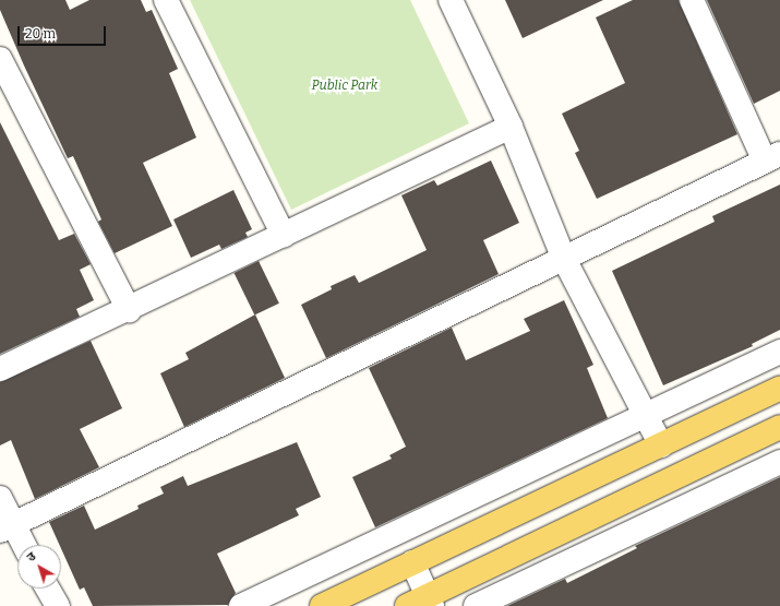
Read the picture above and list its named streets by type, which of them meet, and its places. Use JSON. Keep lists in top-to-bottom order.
{
  "parks": ["Public Park"],
  "scale_bar": "20 m",
  "north": "top left"
}
